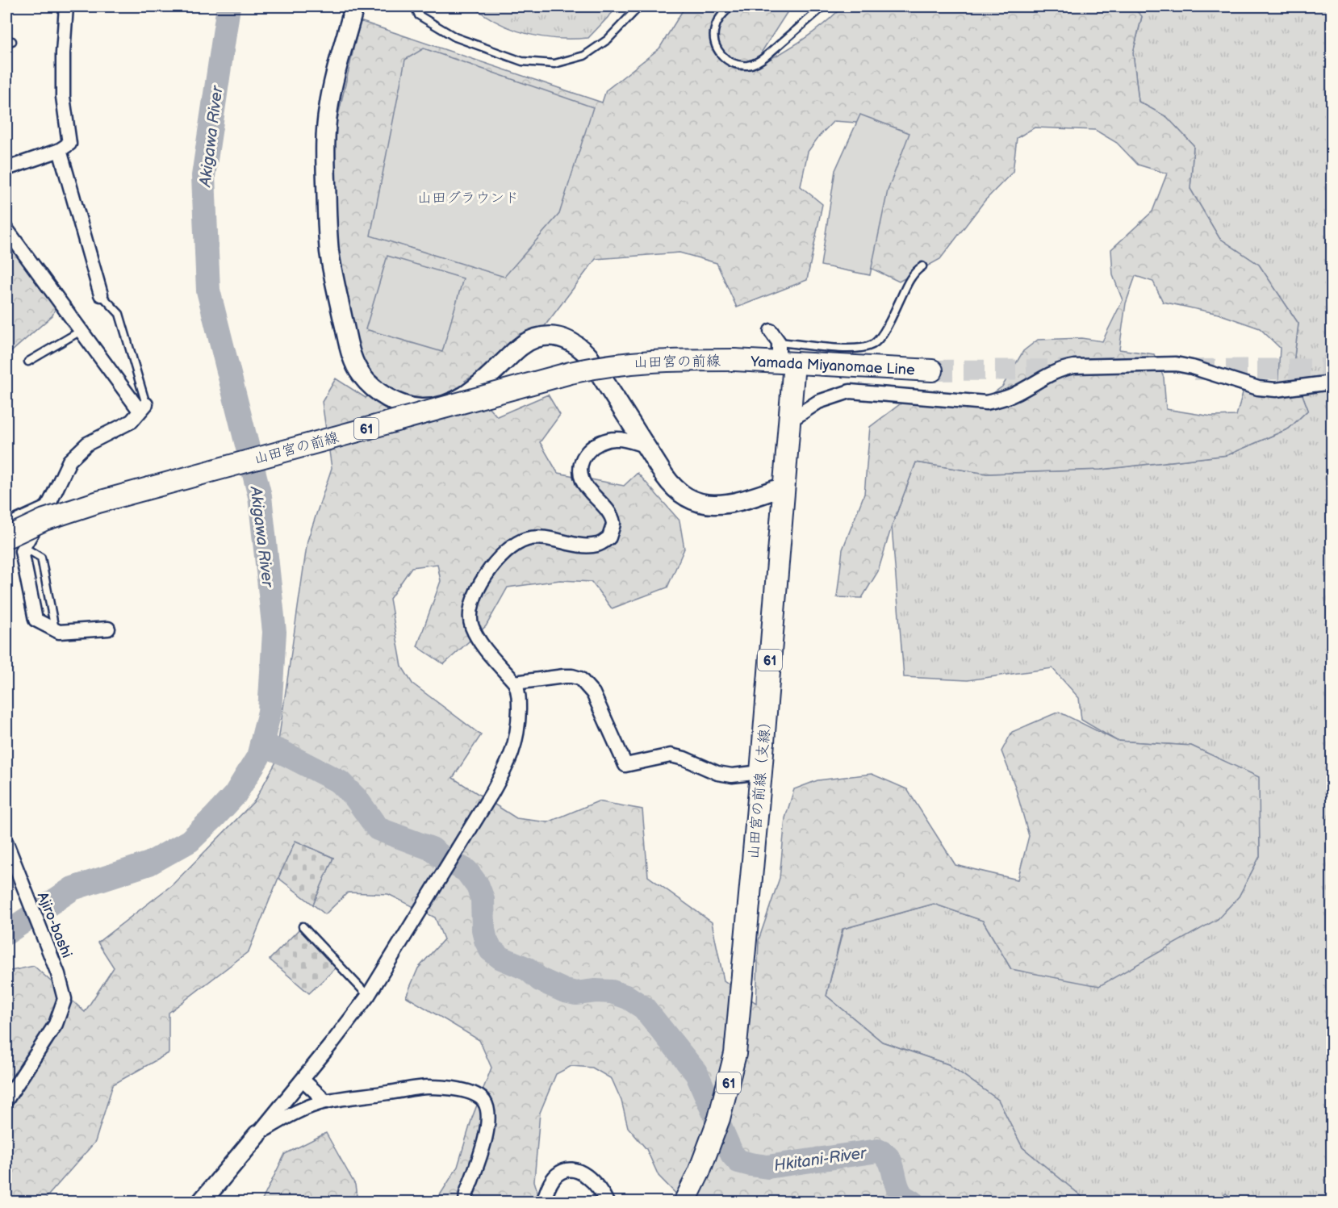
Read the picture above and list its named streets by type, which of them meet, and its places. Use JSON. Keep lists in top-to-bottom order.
{
  "streets": {
    "main road": [
      "山田宮の前線",
      "Yamada Miyanomae Line",
      "61",
      "山田宮の前線（支線）"
    ],
    "street": ["Ajiro-bashi"]
  },
  "crossings": [
    ["山田宮の前線", "Yamada Miyanomae Line"],
    ["Yamada Miyanomae Line", "山田宮の前線（支線）"]
  ],
  "water": ["Akigawa River", "Hkitani-River"],
  "parks": ["山田グラウンド"]
}
